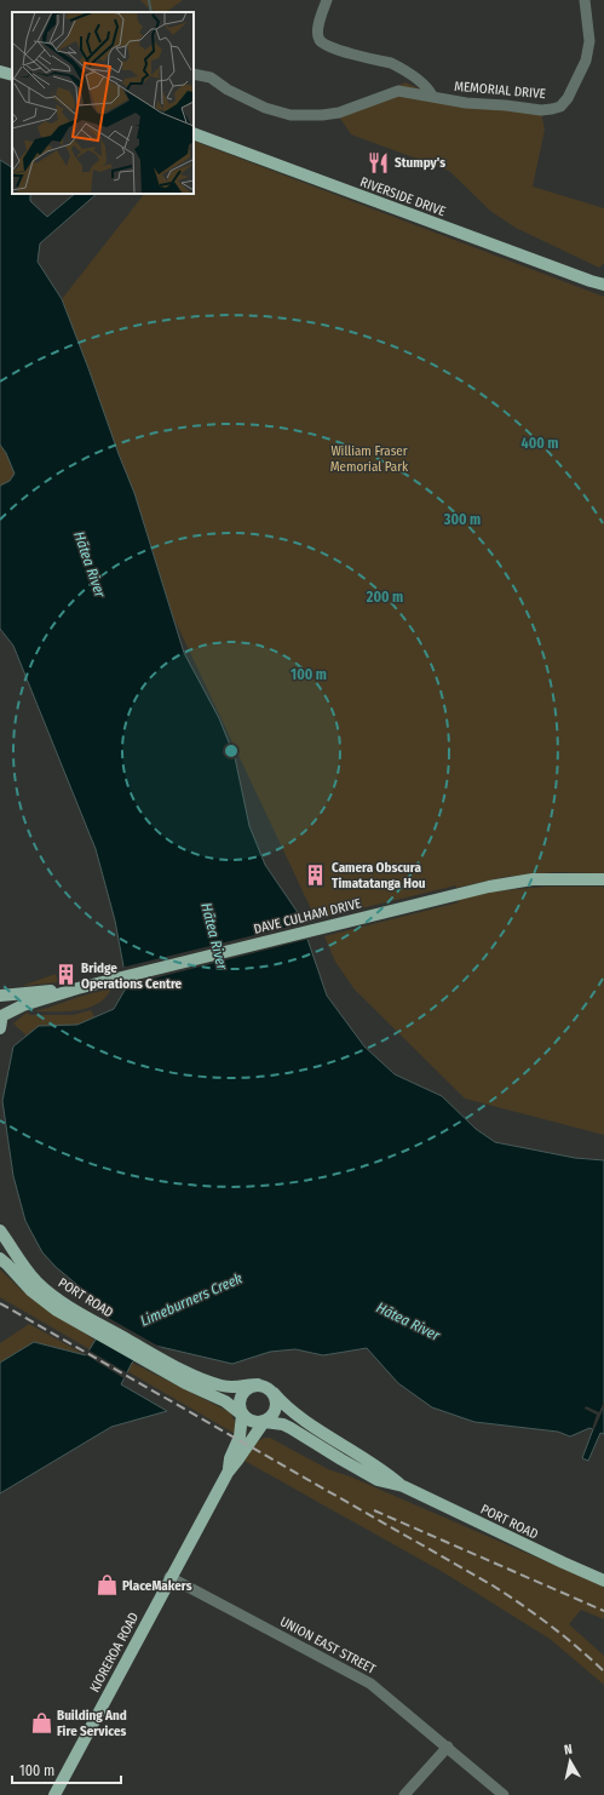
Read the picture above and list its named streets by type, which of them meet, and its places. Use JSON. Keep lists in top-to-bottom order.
{
  "streets": {
    "main road": [
      "RIVERSIDE DRIVE",
      "DAVE CULHAM DRIVE",
      "PORT ROAD",
      "KIOREROA ROAD"
    ],
    "street": ["MEMORIAL DRIVE", "UNION EAST STREET"]
  },
  "crossings": [
    ["PORT ROAD", "KIOREROA ROAD"],
    ["UNION EAST STREET", "KIOREROA ROAD"]
  ],
  "water": ["Hātea River", "Limeburners Creek"],
  "parks": ["William Fraser Memorial Park"],
  "places": {
    "restaurant": ["Stumpy's"],
    "building": ["Camera Obscura Timatatanga Hou", "Bridge Operations Centre"],
    "shop": ["PlaceMakers", "Building And Fire Services"]
  },
  "scale_bar": "100 m",
  "north": "top",
  "rings": [
    "400 m",
    "300 m",
    "200 m",
    "100 m"
  ]
}
